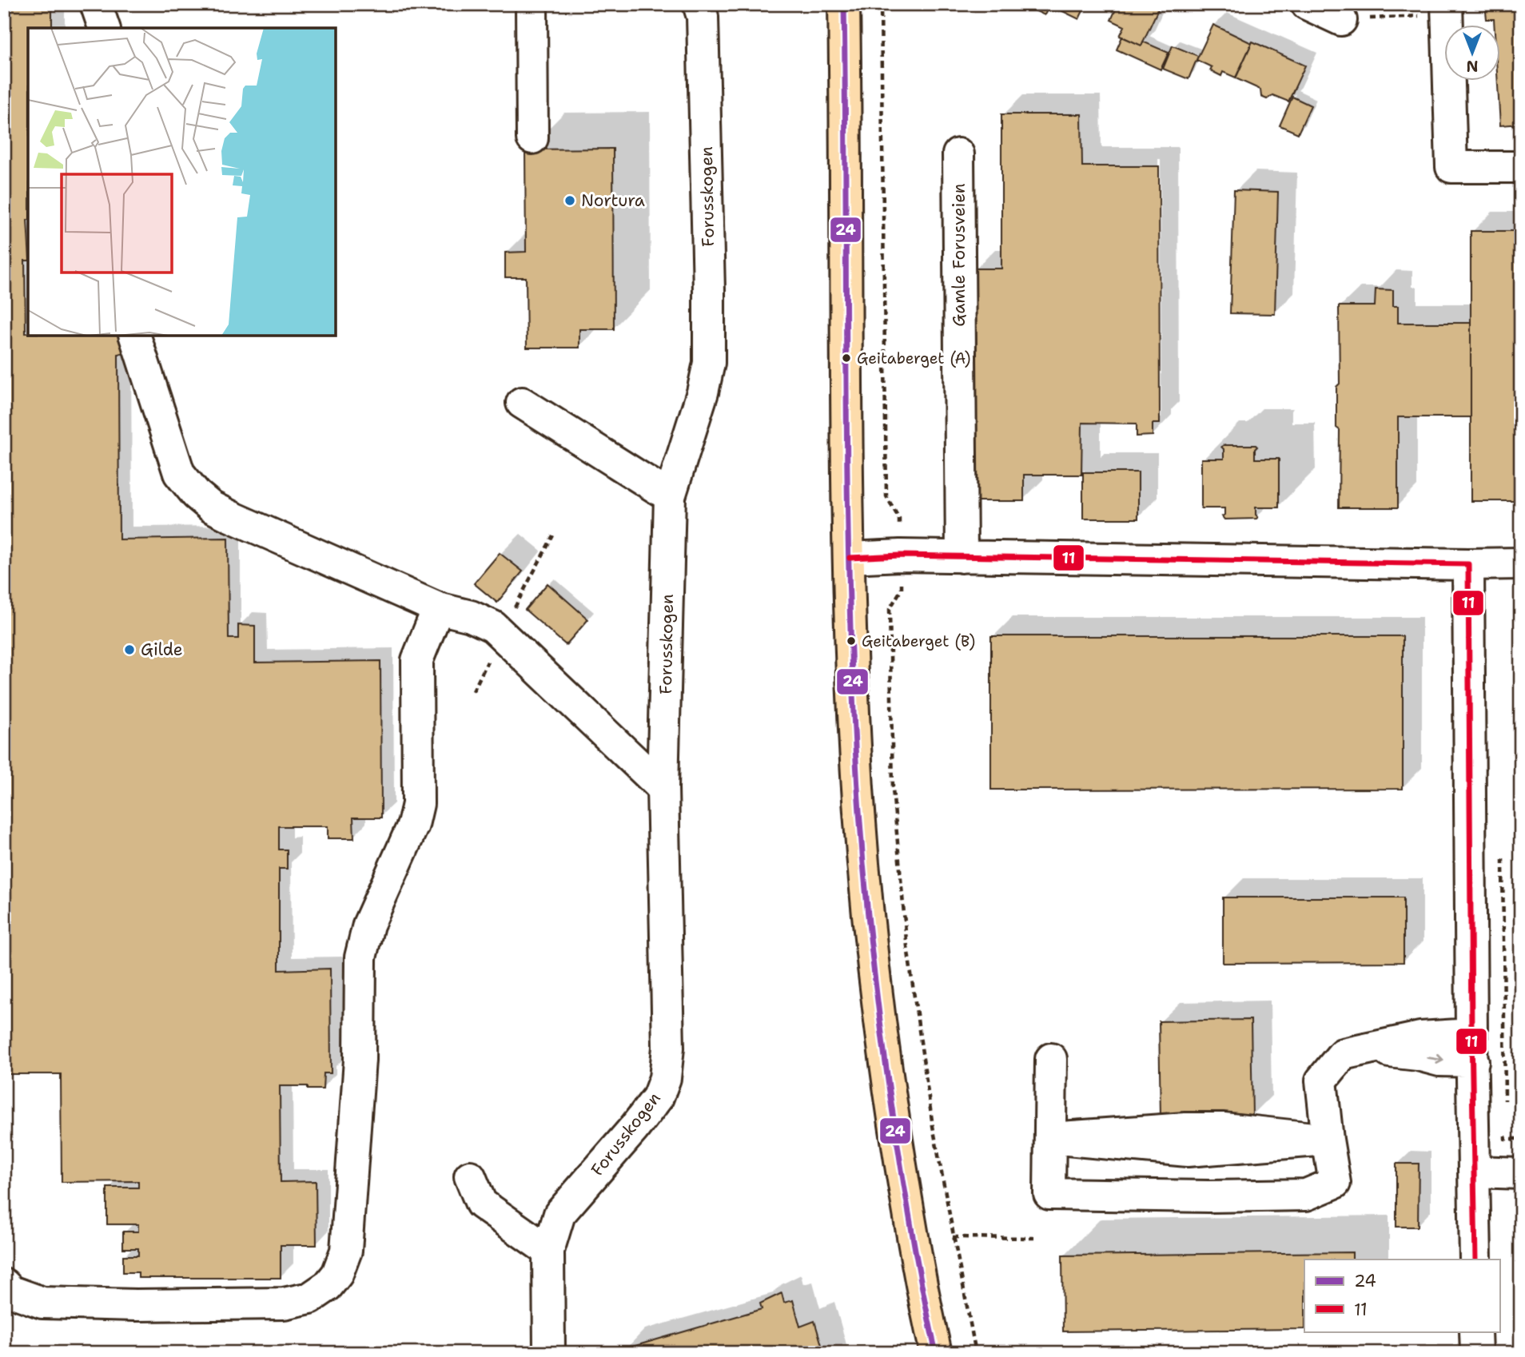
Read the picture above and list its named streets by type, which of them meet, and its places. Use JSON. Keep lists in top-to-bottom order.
{
  "streets": {
    "street": ["Forusskogen", "Gamle Forusveien"]
  },
  "places": [
    "Nortura",
    "Geitaberget (A)",
    "Geitaberget (B)",
    "Gilde"
  ],
  "lines": ["transit line 24", "transit line 11"],
  "legend": ["24", "11"],
  "north": "bottom"
}
